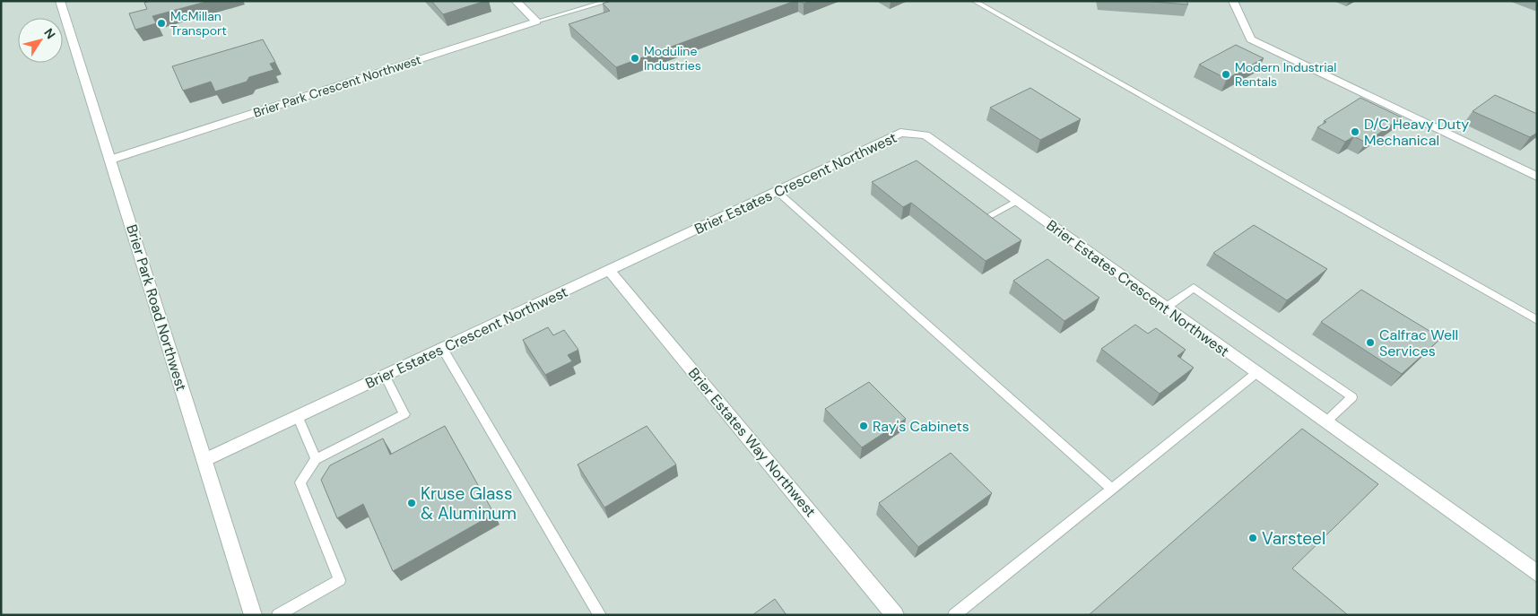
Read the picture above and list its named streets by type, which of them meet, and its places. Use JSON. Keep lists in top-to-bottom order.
{
  "streets": {
    "street": [
      "Brier Park Crescent Northwest",
      "Brier Estates Crescent Northwest",
      "Brier Park Road Northwest",
      "Brier Estates Way Northwest"
    ]
  },
  "crossings": [
    ["Brier Park Crescent Northwest", "Brier Park Road Northwest"],
    ["Brier Estates Crescent Northwest", "Brier Park Road Northwest"],
    ["Brier Estates Crescent Northwest", "Brier Estates Way Northwest"]
  ],
  "places": [
    "McMillan Transport",
    "Moduline Industries",
    "Modern Industrial Rentals",
    "D/C Heavy Duty Mechanical",
    "Calfrac Well Services",
    "Ray's Cabinets",
    "Kruse Glass & Aluminum",
    "Varsteel"
  ],
  "north": "top right"
}
